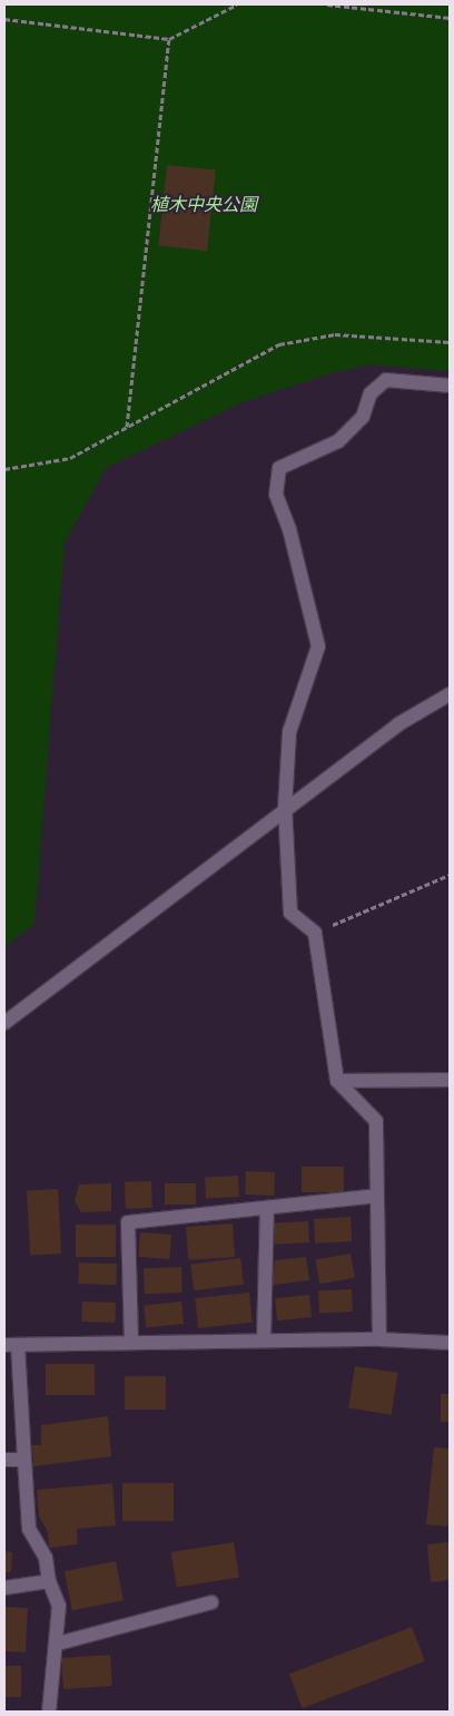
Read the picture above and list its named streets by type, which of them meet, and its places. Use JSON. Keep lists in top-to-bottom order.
{
  "parks": ["植木中央公園"]
}
